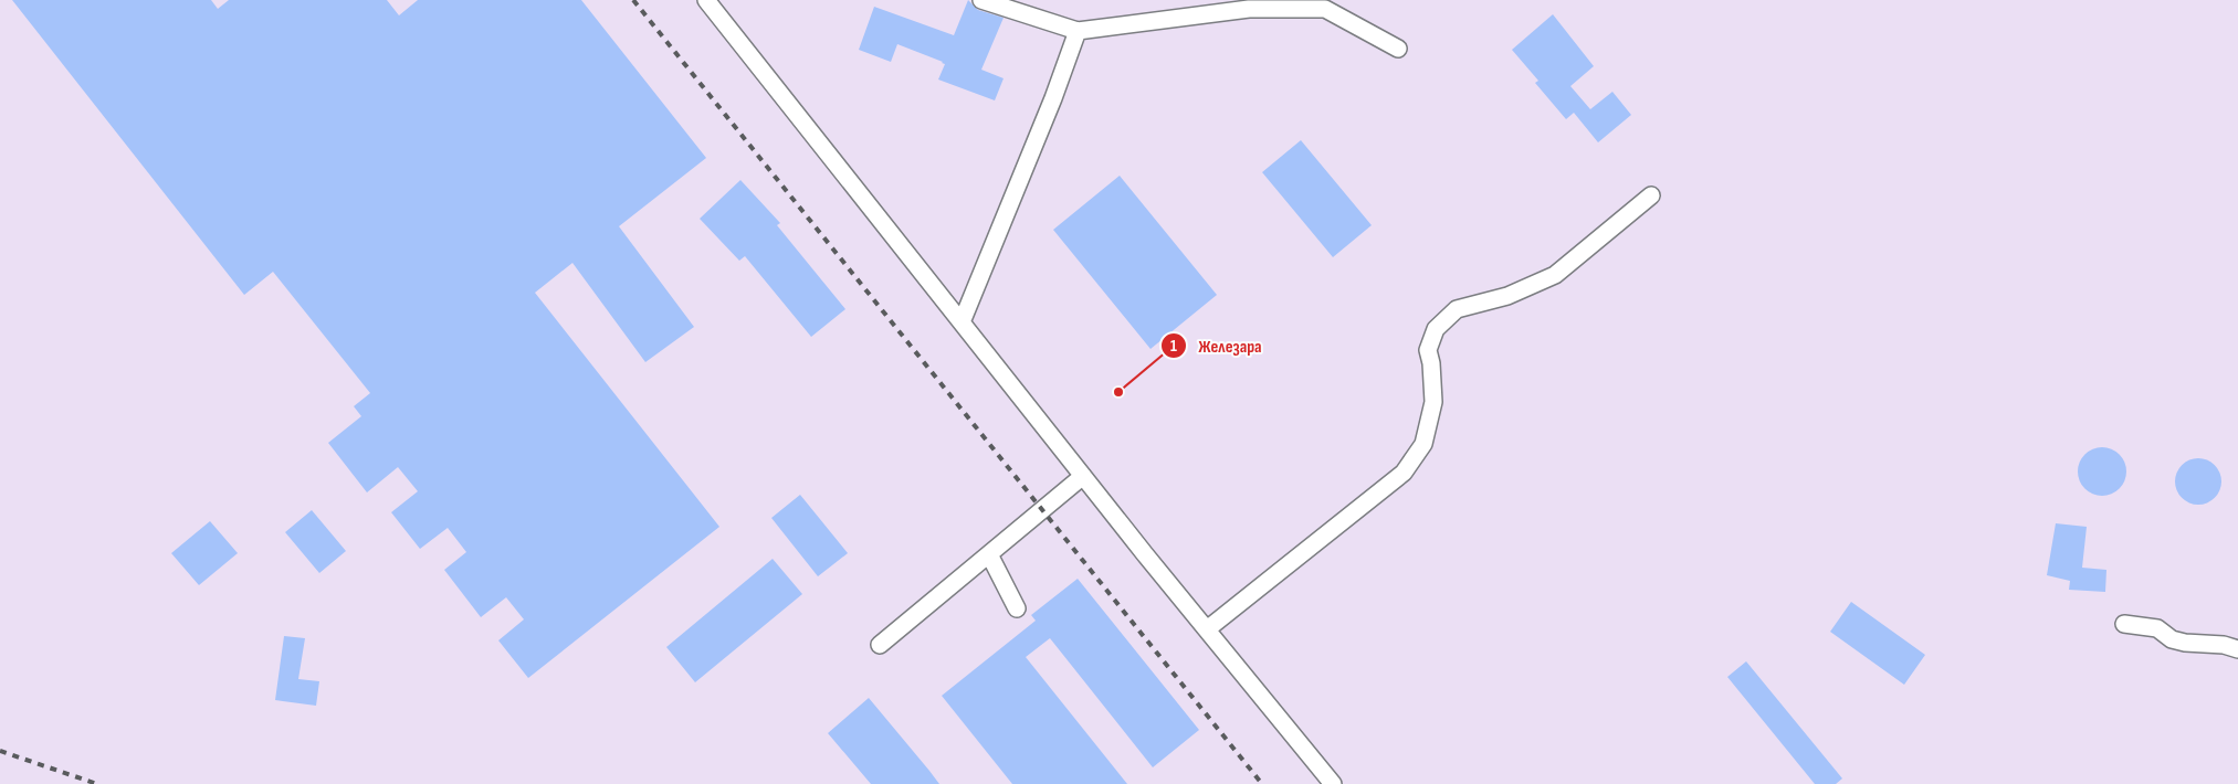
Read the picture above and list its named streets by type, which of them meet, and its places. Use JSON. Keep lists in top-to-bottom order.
{
  "places": ["Железара"]
}
